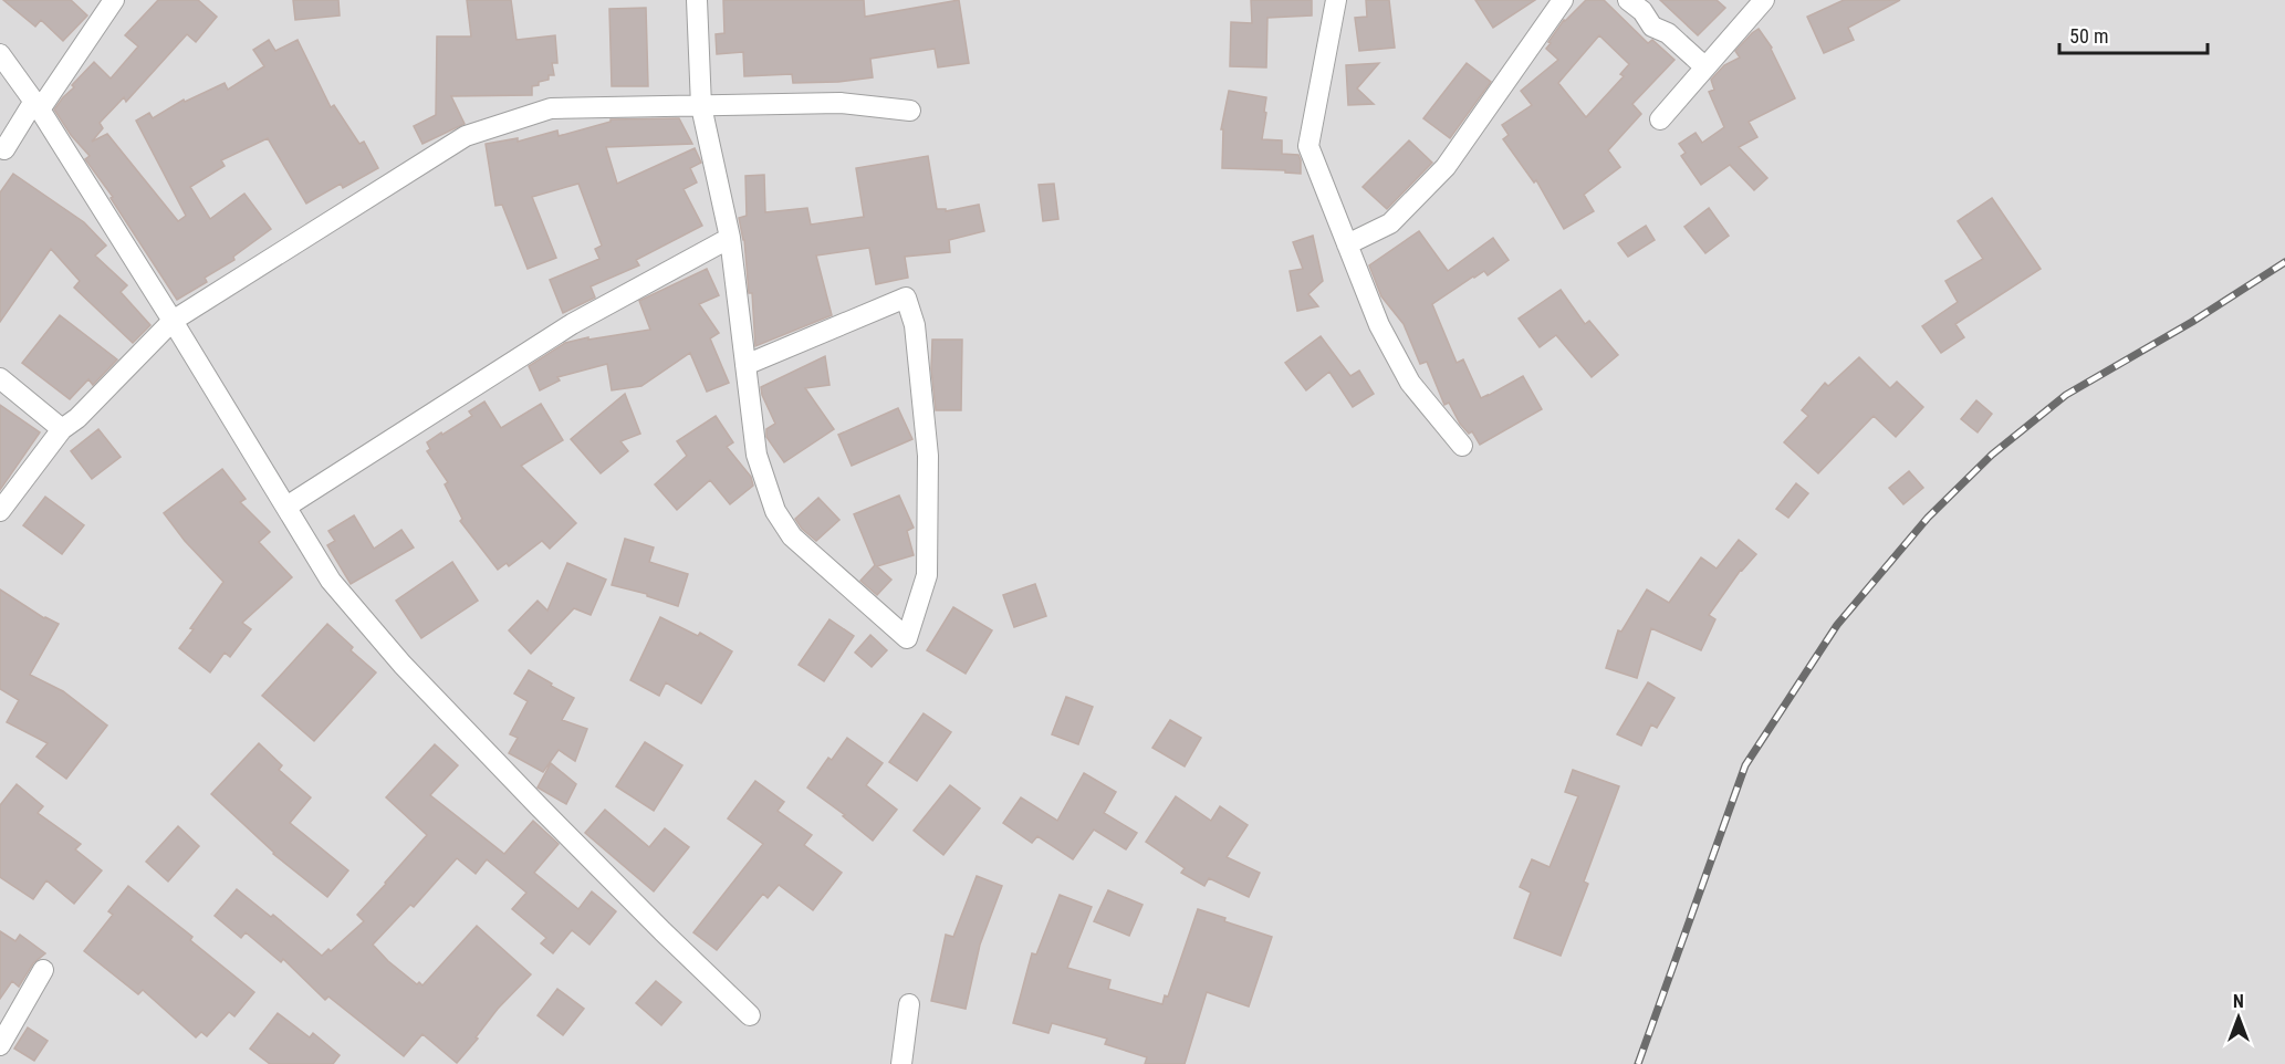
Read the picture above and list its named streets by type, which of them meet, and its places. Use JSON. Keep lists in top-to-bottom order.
{
  "scale_bar": "50 m",
  "north": "top"
}
